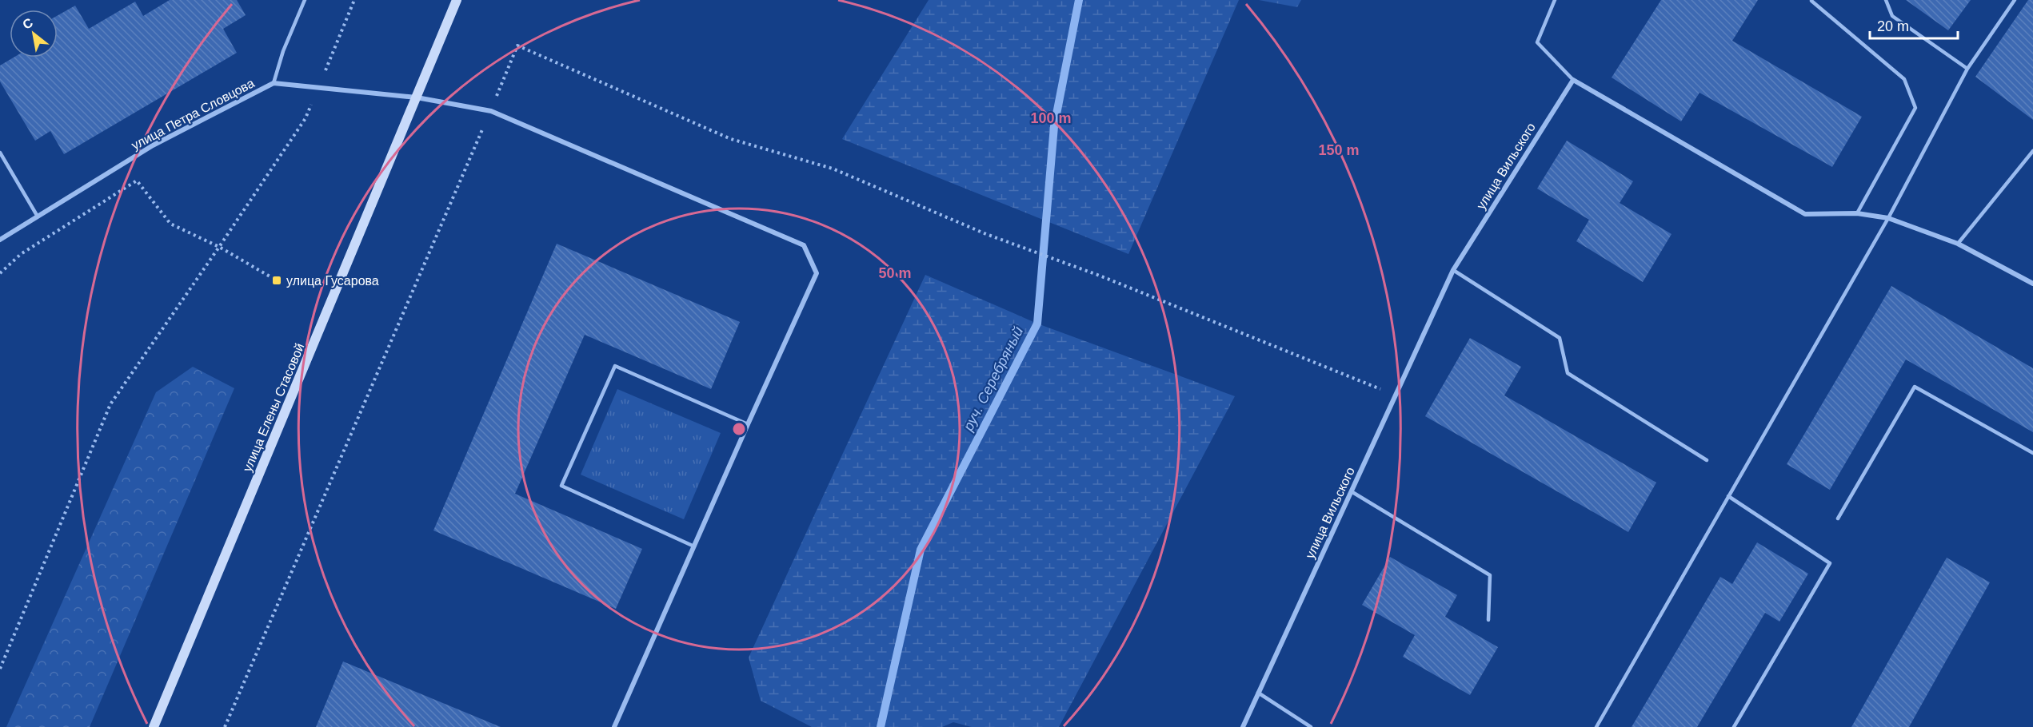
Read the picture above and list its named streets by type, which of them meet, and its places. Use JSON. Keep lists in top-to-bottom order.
{
  "streets": {
    "main road": ["улица Елены Стасовой"],
    "street": ["улица Петра Словцова", "улица Вильского"]
  },
  "crossings": [
    ["улица Петра Словцова", "улица Елены Стасовой"]
  ],
  "water": ["руч. Серебряный"],
  "places": {
    "transit": ["улица Гусарова"]
  },
  "scale_bar": "20 m",
  "north": "top left",
  "rings": ["100 m", "150 m", "50 m"]
}
